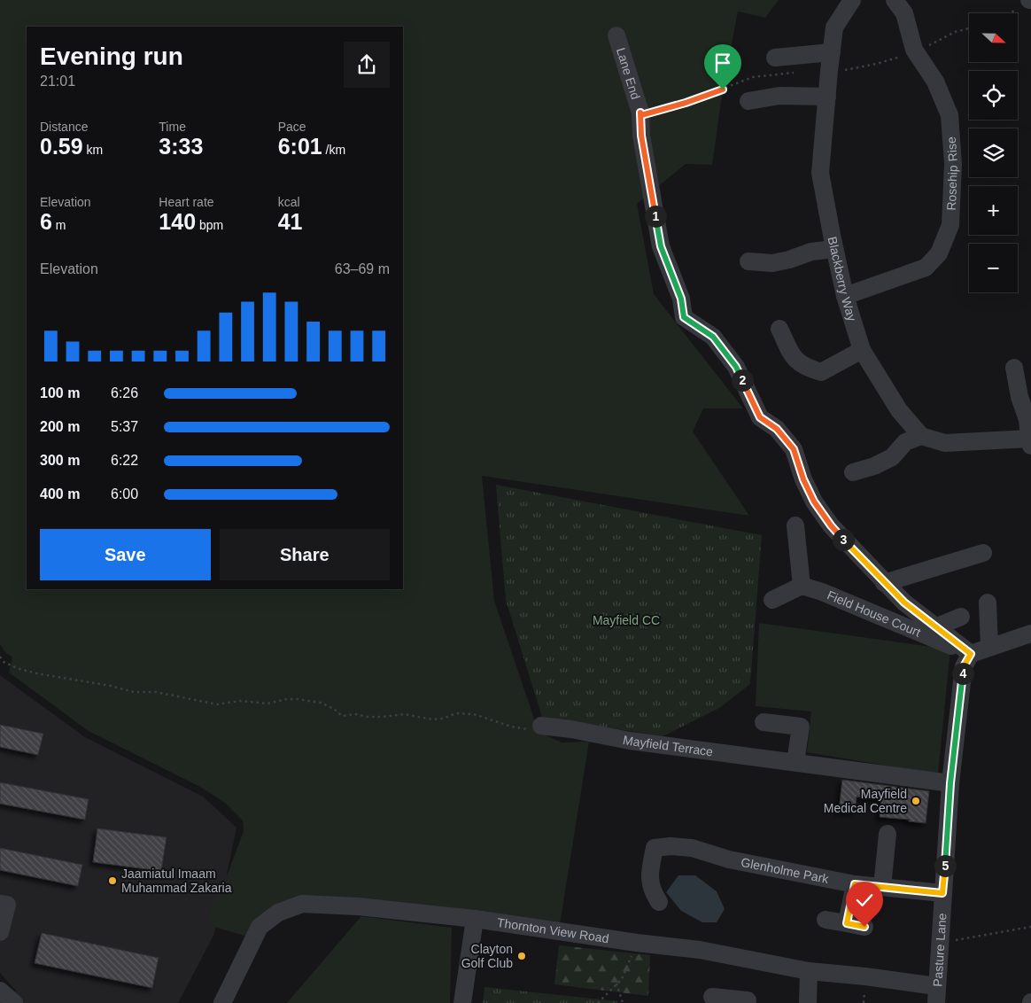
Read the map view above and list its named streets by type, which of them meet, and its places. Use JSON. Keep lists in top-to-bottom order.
{
  "streets": {
    "street": [
      "Lane End",
      "Rosehip Rise",
      "Blackberry Way",
      "Field House Court",
      "Mayfield Terrace",
      "Glenholme Park",
      "Thornton View Road",
      "Pasture Lane"
    ]
  },
  "crossings": [
    ["Lane End", "Field House Court"],
    ["Lane End", "Pasture Lane"],
    ["Rosehip Rise", "Blackberry Way"],
    ["Field House Court", "Pasture Lane"],
    ["Mayfield Terrace", "Pasture Lane"],
    ["Glenholme Park", "Pasture Lane"],
    ["Thornton View Road", "Pasture Lane"]
  ],
  "parks": ["Mayfield CC"],
  "places": ["Mayfield Medical Centre", "Jaamiatul Imaam Muhammad Zakaria", "Clayton Golf Club"],
  "north": "right",
  "page": {
    "map_buttons": ["+", "−"],
    "heading": ["Evening run", "21:01"],
    "stats": [
      ["Distance", "0.59 km"],
      ["Time", "3:33"],
      ["Pace", "6:01 /km"],
      ["Elevation", "6 m"],
      ["Heart rate", "140 bpm"],
      ["kcal", "41"]
    ],
    "pins": [
      "1",
      "2",
      "3",
      "4",
      "5"
    ],
    "chart": ["Elevation", "63–69 m"],
    "list": [
      {
        "name": "100 m",
        "note": "6:26"
      },
      {
        "name": "200 m",
        "note": "5:37"
      },
      {
        "name": "300 m",
        "note": "6:22"
      },
      {
        "name": "400 m",
        "note": "6:00"
      }
    ],
    "buttons": ["Save", "Share"]
  }
}
